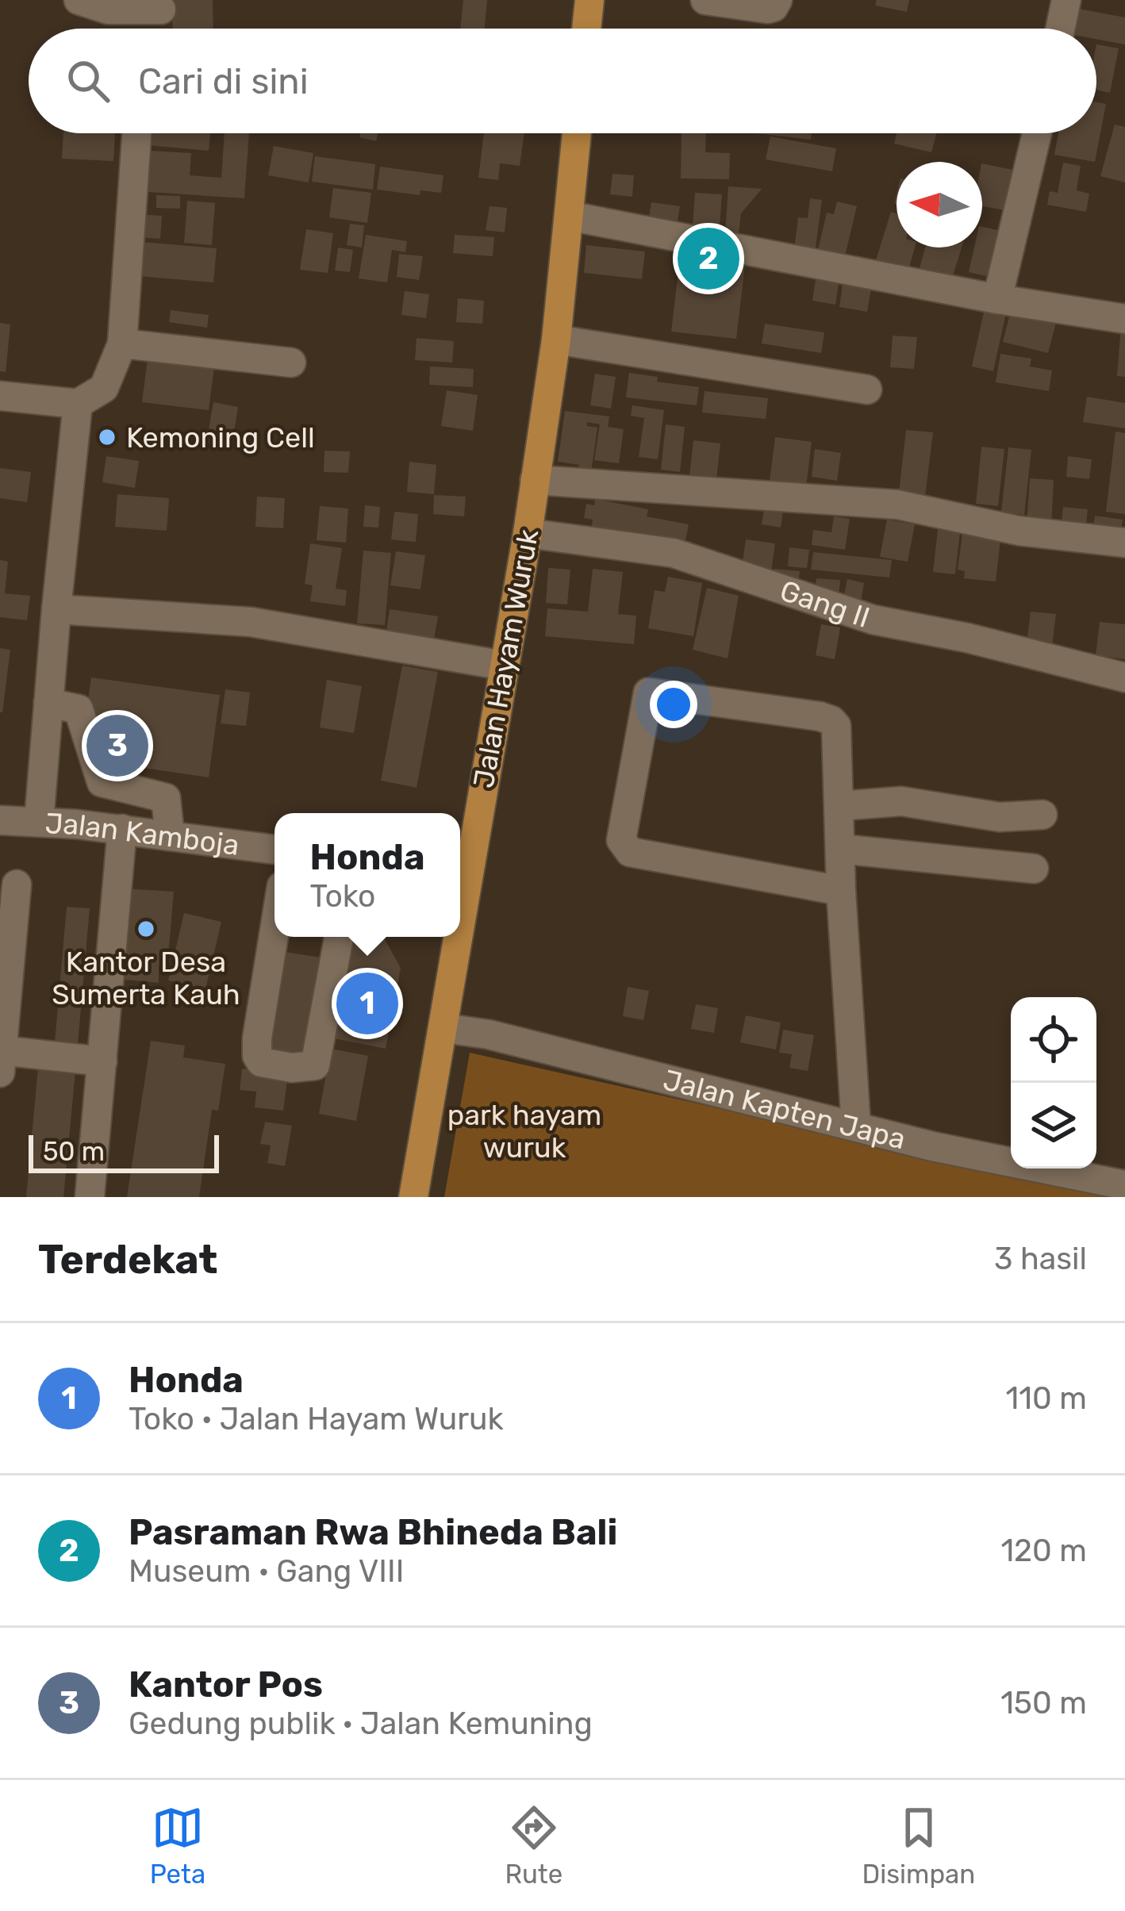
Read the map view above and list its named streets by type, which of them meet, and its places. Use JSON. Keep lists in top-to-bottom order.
{
  "streets": {
    "main road": ["Jalan Hayam Wuruk"],
    "street": ["Gang II", "Jalan Kamboja", "Jalan Kapten Japa"]
  },
  "crossings": [
    ["Gang II", "Jalan Hayam Wuruk"],
    ["Jalan Hayam Wuruk", "Jalan Kapten Japa"]
  ],
  "parks": ["park hayam wuruk"],
  "places": ["Kemoning Cell", "Kantor Desa Sumerta Kauh"],
  "scale_bar": "50 m",
  "north": "left",
  "page": {
    "search": "Cari di sini",
    "pins": ["2", "3", "1"],
    "popup": ["Honda", "Toko"],
    "scale": "50 m",
    "heading": ["Terdekat", "3 hasil"],
    "list": [
      {
        "mark": "1",
        "name": "Honda",
        "note": "Toko · Jalan Hayam Wuruk",
        "value": "110 m"
      },
      {
        "mark": "2",
        "name": "Pasraman Rwa Bhineda Bali",
        "note": "Museum · Gang VIII",
        "value": "120 m"
      },
      {
        "mark": "3",
        "name": "Kantor Pos",
        "note": "Gedung publik · Jalan Kemuning",
        "value": "150 m"
      }
    ],
    "nav": ["Peta", "Rute", "Disimpan"]
  }
}
